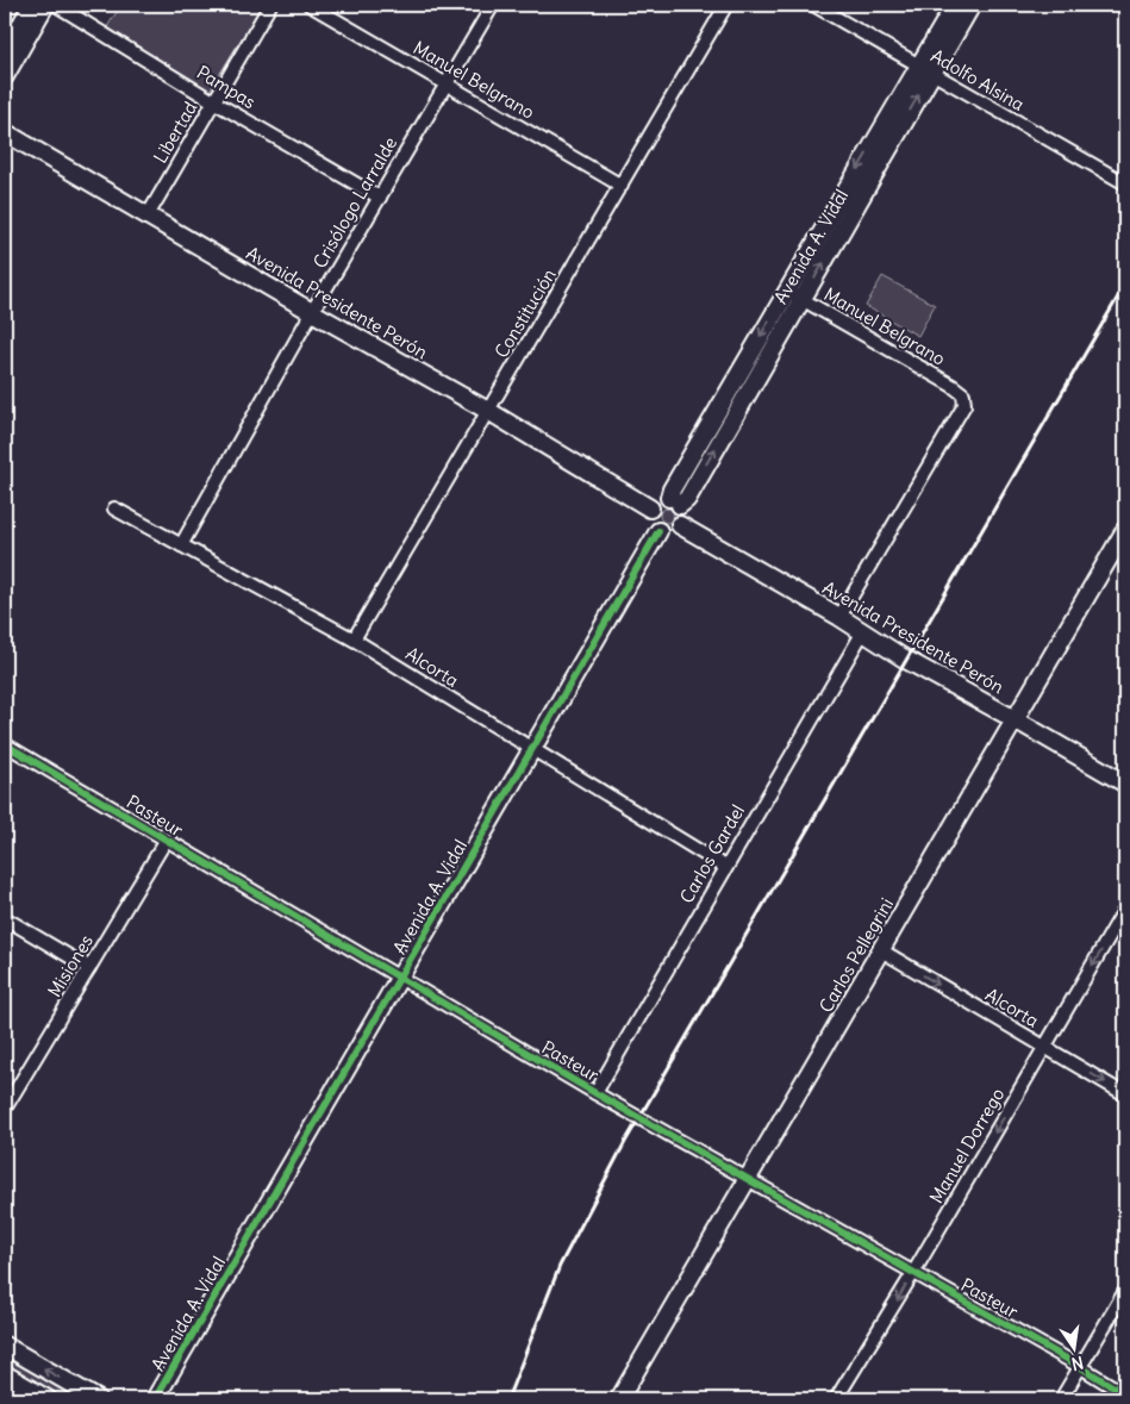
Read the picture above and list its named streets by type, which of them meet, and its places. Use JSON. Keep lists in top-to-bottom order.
{
  "streets": {
    "main road": ["Avenida A. Vidal", "Avenida Presidente Perón", "Carlos Pellegrini"],
    "street": [
      "Manuel Belgrano",
      "Adolfo Alsina",
      "Pampas",
      "Libertad",
      "Crisólogo Larralde",
      "Constitución",
      "Alcorta",
      "Pasteur",
      "Carlos Gardel",
      "Misiones",
      "Manuel Dorrego"
    ]
  },
  "crossings": [
    ["Manuel Belgrano", "Crisólogo Larralde"],
    ["Manuel Belgrano", "Avenida A. Vidal"],
    ["Manuel Belgrano", "Avenida Presidente Perón"],
    ["Manuel Belgrano", "Constitución"],
    ["Adolfo Alsina", "Avenida A. Vidal"],
    ["Pampas", "Libertad"],
    ["Pampas", "Crisólogo Larralde"],
    ["Libertad", "Avenida Presidente Perón"],
    ["Crisólogo Larralde", "Avenida Presidente Perón"],
    ["Crisólogo Larralde", "Alcorta"],
    ["Avenida A. Vidal", "Avenida Presidente Perón"],
    ["Avenida A. Vidal", "Alcorta"],
    ["Avenida A. Vidal", "Pasteur"],
    ["Avenida Presidente Perón", "Constitución"],
    ["Avenida Presidente Perón", "Carlos Gardel"],
    ["Avenida Presidente Perón", "Carlos Pellegrini"],
    ["Constitución", "Alcorta"],
    ["Alcorta", "Carlos Gardel"],
    ["Alcorta", "Carlos Pellegrini"],
    ["Alcorta", "Manuel Dorrego"],
    ["Pasteur", "Carlos Gardel"],
    ["Pasteur", "Carlos Pellegrini"],
    ["Pasteur", "Misiones"],
    ["Pasteur", "Manuel Dorrego"]
  ],
  "one_way": ["Manuel Dorrego"],
  "north": "bottom"
}
